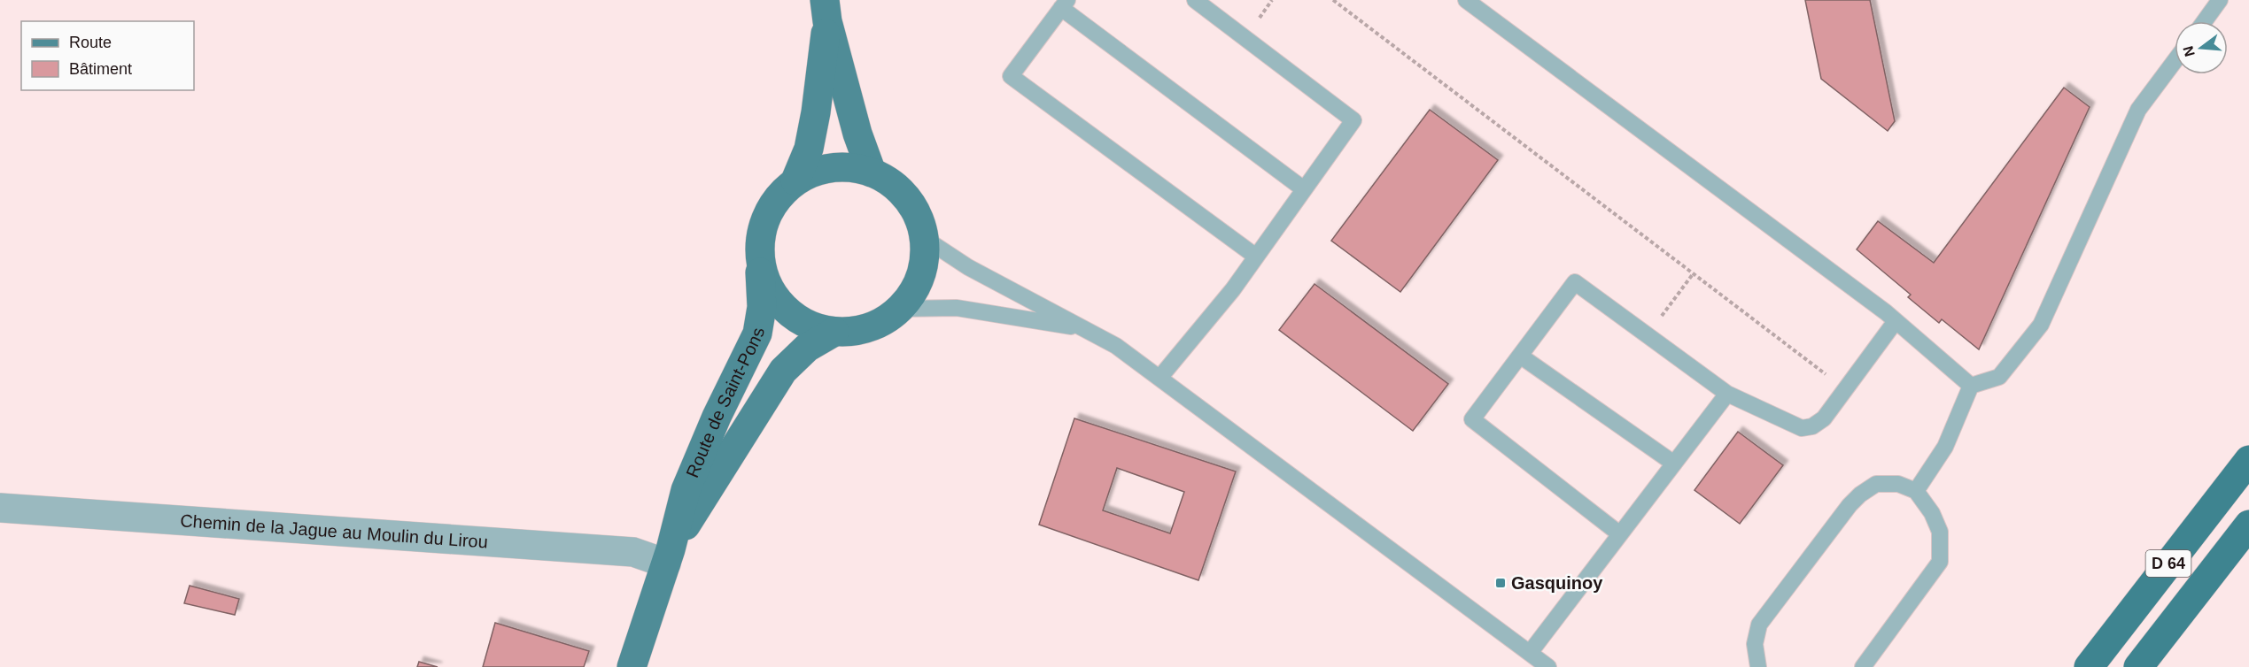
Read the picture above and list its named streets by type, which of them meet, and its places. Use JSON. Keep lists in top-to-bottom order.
{
  "streets": {
    "highway": ["D 64"],
    "main road": ["Route de Saint-Pons"],
    "street": ["Chemin de la Jague au Moulin du Lirou"]
  },
  "crossings": [
    ["Route de Saint-Pons", "Chemin de la Jague au Moulin du Lirou"]
  ],
  "places": {
    "transit": ["Gasquinoy"]
  },
  "legend": ["Route", "Bâtiment"],
  "north": "left"
}
